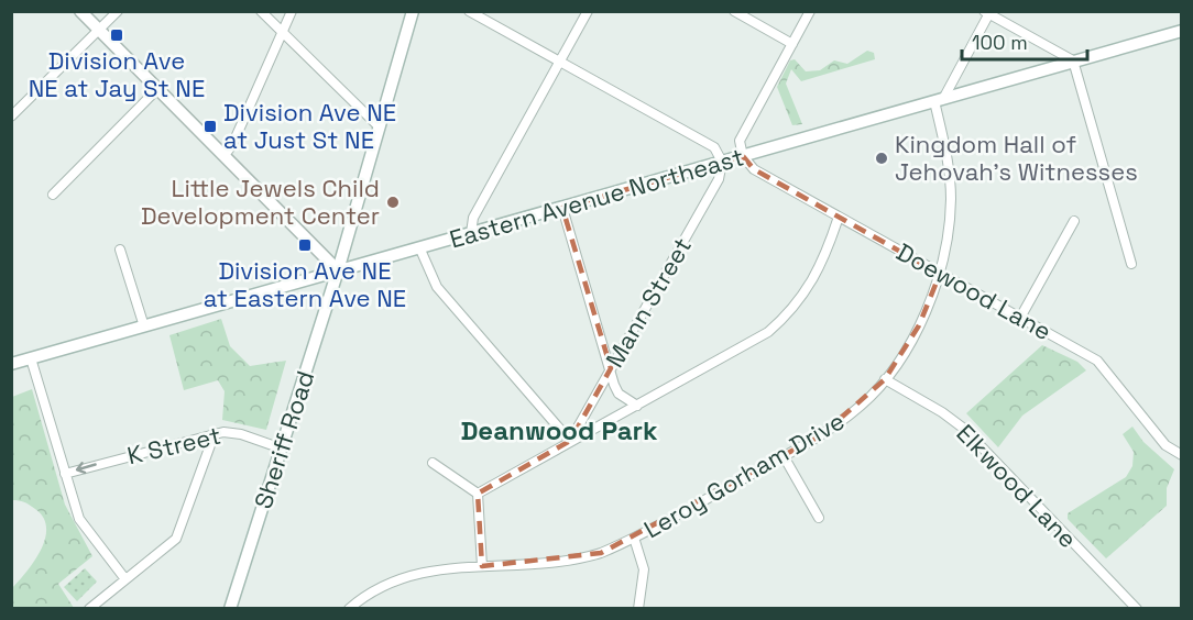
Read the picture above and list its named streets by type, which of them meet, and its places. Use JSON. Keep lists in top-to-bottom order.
{
  "streets": {
    "main road": ["Eastern Avenue Northeast", "Sheriff Road"],
    "street": [
      "Doewood Lane",
      "Mann Street",
      "K Street",
      "Leroy Gorham Drive",
      "Elkwood Lane"
    ]
  },
  "crossings": [
    ["Eastern Avenue Northeast", "Doewood Lane"],
    ["Eastern Avenue Northeast", "Mann Street"],
    ["Eastern Avenue Northeast", "Sheriff Road"],
    ["Eastern Avenue Northeast", "Leroy Gorham Drive"],
    ["Doewood Lane", "Leroy Gorham Drive"],
    ["Sheriff Road", "K Street"],
    ["Leroy Gorham Drive", "Elkwood Lane"]
  ],
  "one_way": ["K Street"],
  "districts": ["Deanwood Park"],
  "places": {
    "transit": ["Division Ave NE at Jay St NE", "Division Ave NE at Just St NE", "Division Ave NE at Eastern Ave NE"],
    "other": ["Kingdom Hall of Jehovah’s Witnesses", "Little Jewels Child Development Center"]
  },
  "scale_bar": "100 m"
}
